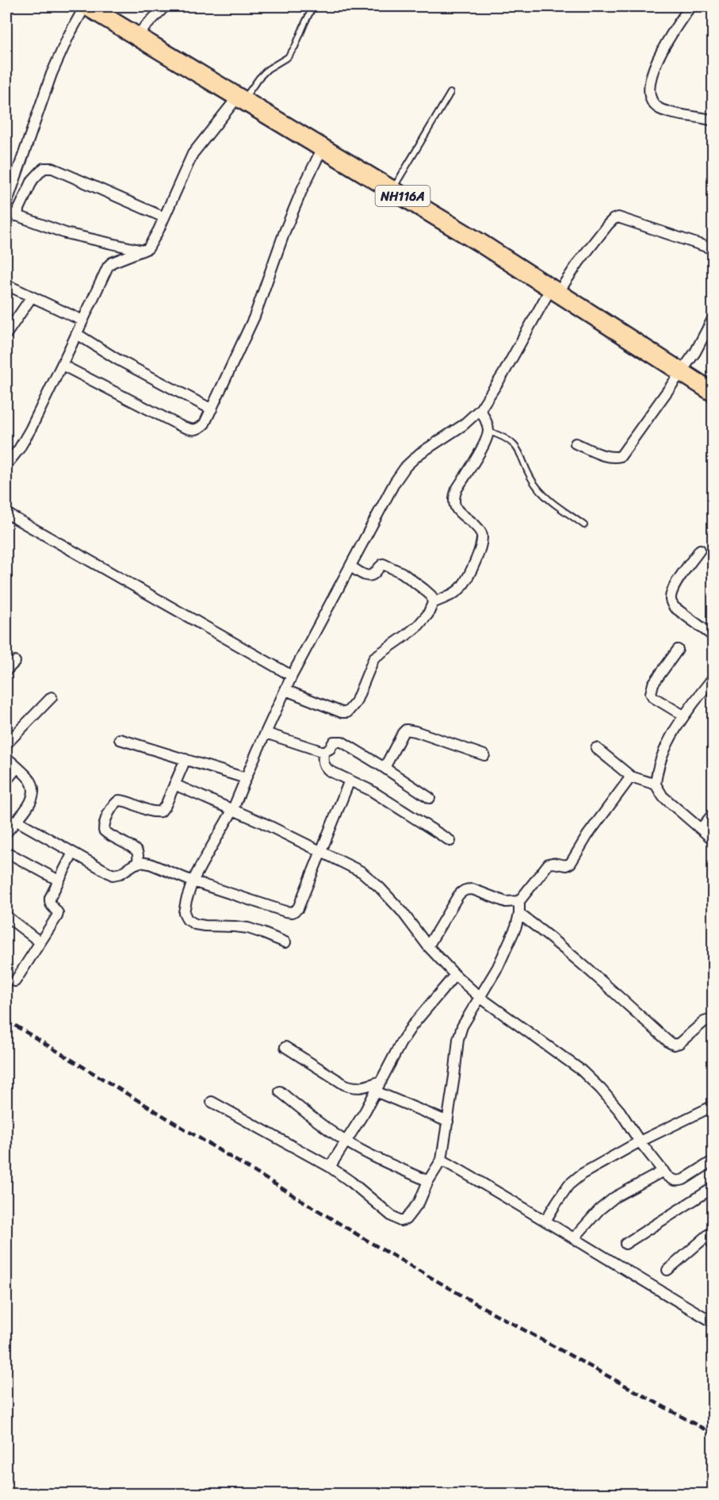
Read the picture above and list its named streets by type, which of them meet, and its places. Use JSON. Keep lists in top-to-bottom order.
{
  "streets": {
    "highway": ["NH116A"]
  }
}
